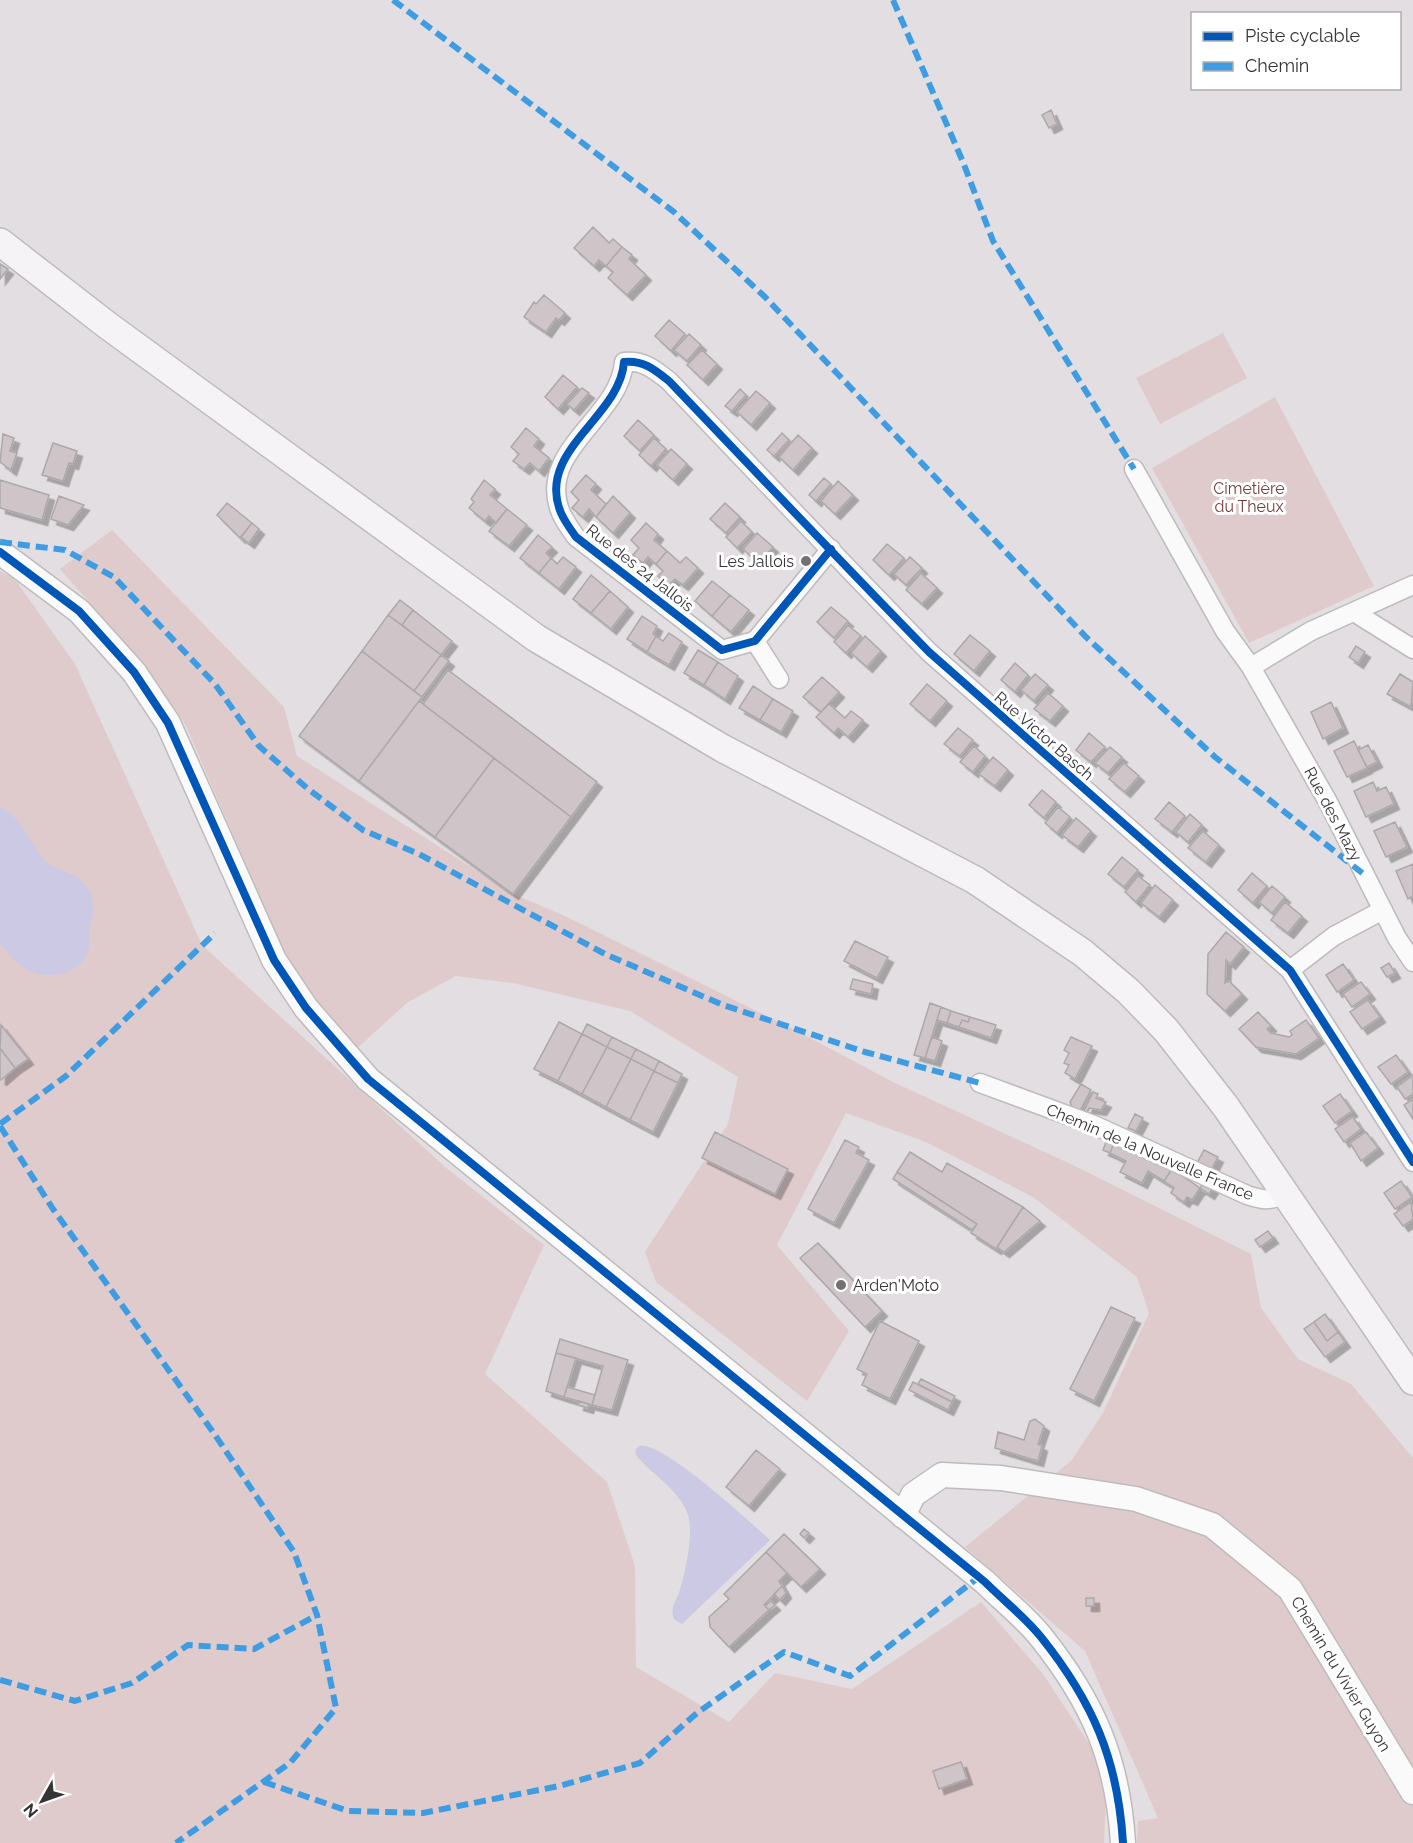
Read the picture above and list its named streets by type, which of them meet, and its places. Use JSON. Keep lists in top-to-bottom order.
{
  "streets": {
    "street": [
      "Rue des 24 Jallois",
      "Rue Victor Basch",
      "Rue des Mazy",
      "Chemin de la Nouvelle France",
      "Chemin du Vivier Guyon"
    ]
  },
  "crossings": [
    ["Rue des 24 Jallois", "Rue Victor Basch"]
  ],
  "parks": ["Cimetière du Theux"],
  "places": ["Les Jallois", "Arden'Moto"],
  "legend": ["Piste cyclable", "Chemin"],
  "north": "bottom left"
}
